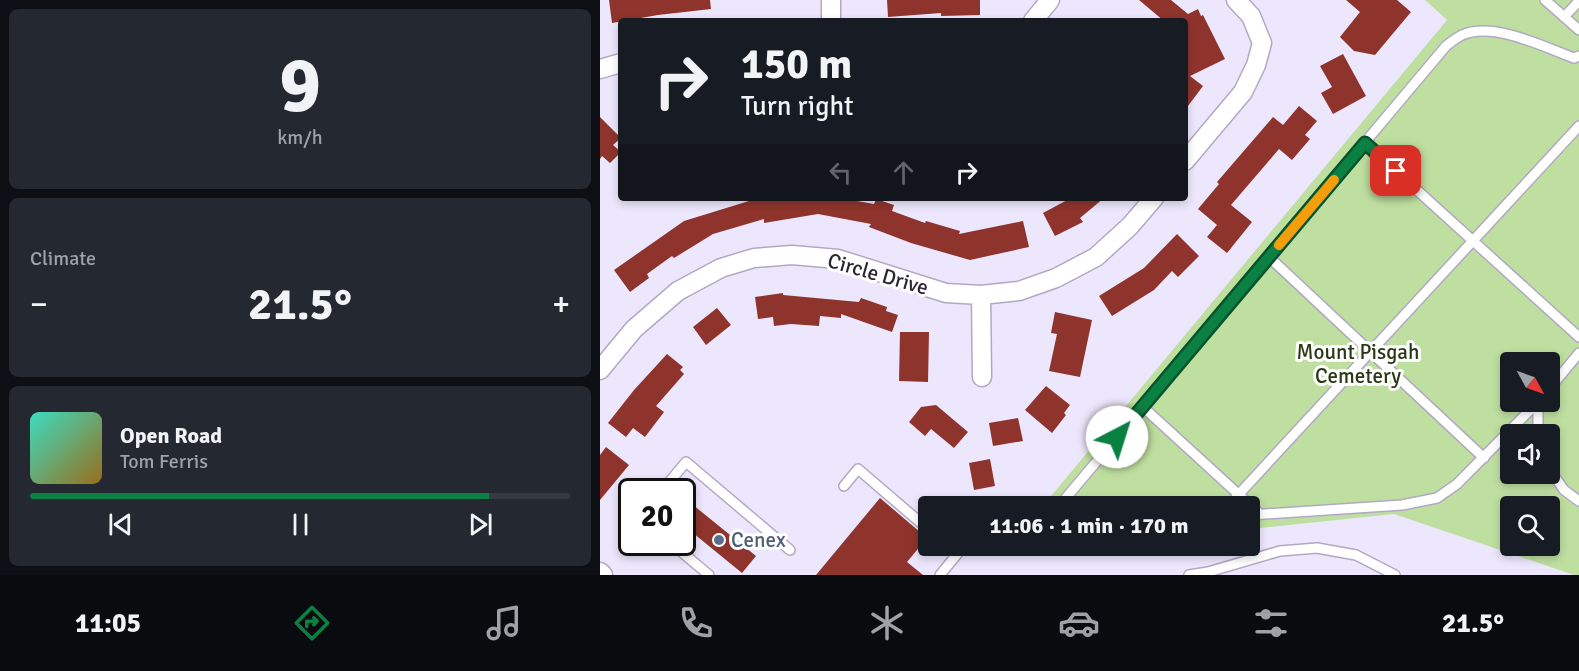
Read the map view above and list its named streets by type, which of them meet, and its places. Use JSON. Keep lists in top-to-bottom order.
{
  "streets": {
    "street": ["Circle Drive"]
  },
  "parks": ["Mount Pisgah Cemetery"],
  "places": ["Cenex"],
  "north": "bottom right",
  "page": {
    "tile": [
      ["9", "km/h"],
      "Climate"
    ],
    "turn": ["150 m", "Turn right"],
    "heat": ["−", "21.5°", "+"],
    "song": ["Open Road", "Tom Ferris"],
    "limit": "20",
    "trip": "11:06 · 1 min · 170 m",
    "tabs": ["11:05", "21.5°"]
  }
}
